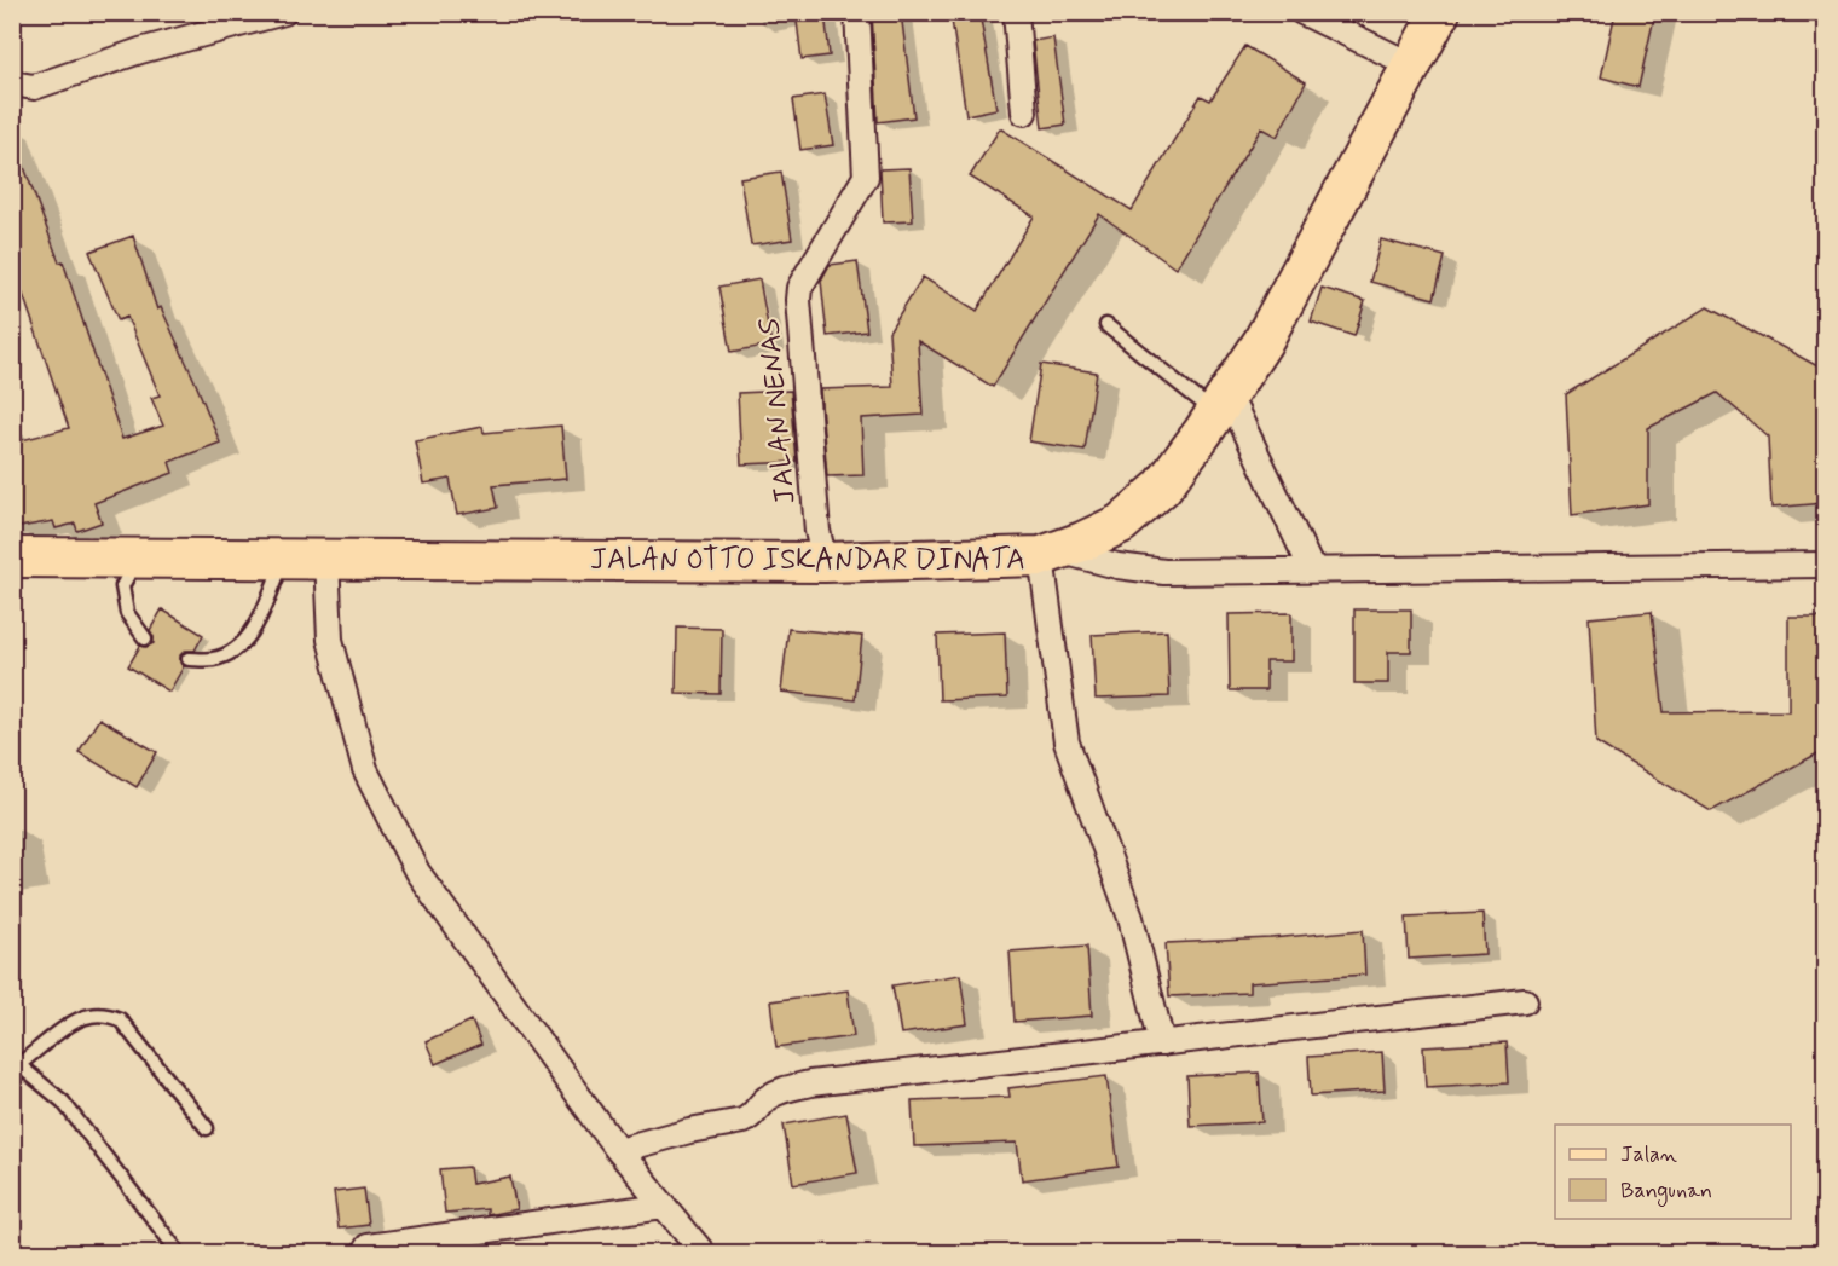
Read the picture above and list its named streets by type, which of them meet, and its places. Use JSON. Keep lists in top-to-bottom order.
{
  "streets": {
    "main road": ["JALAN OTTO ISKANDAR DINATA"],
    "street": ["JALAN NENAS"]
  },
  "crossings": [
    ["JALAN NENAS", "JALAN OTTO ISKANDAR DINATA"]
  ],
  "legend": ["Jalan", "Bangunan"]
}
